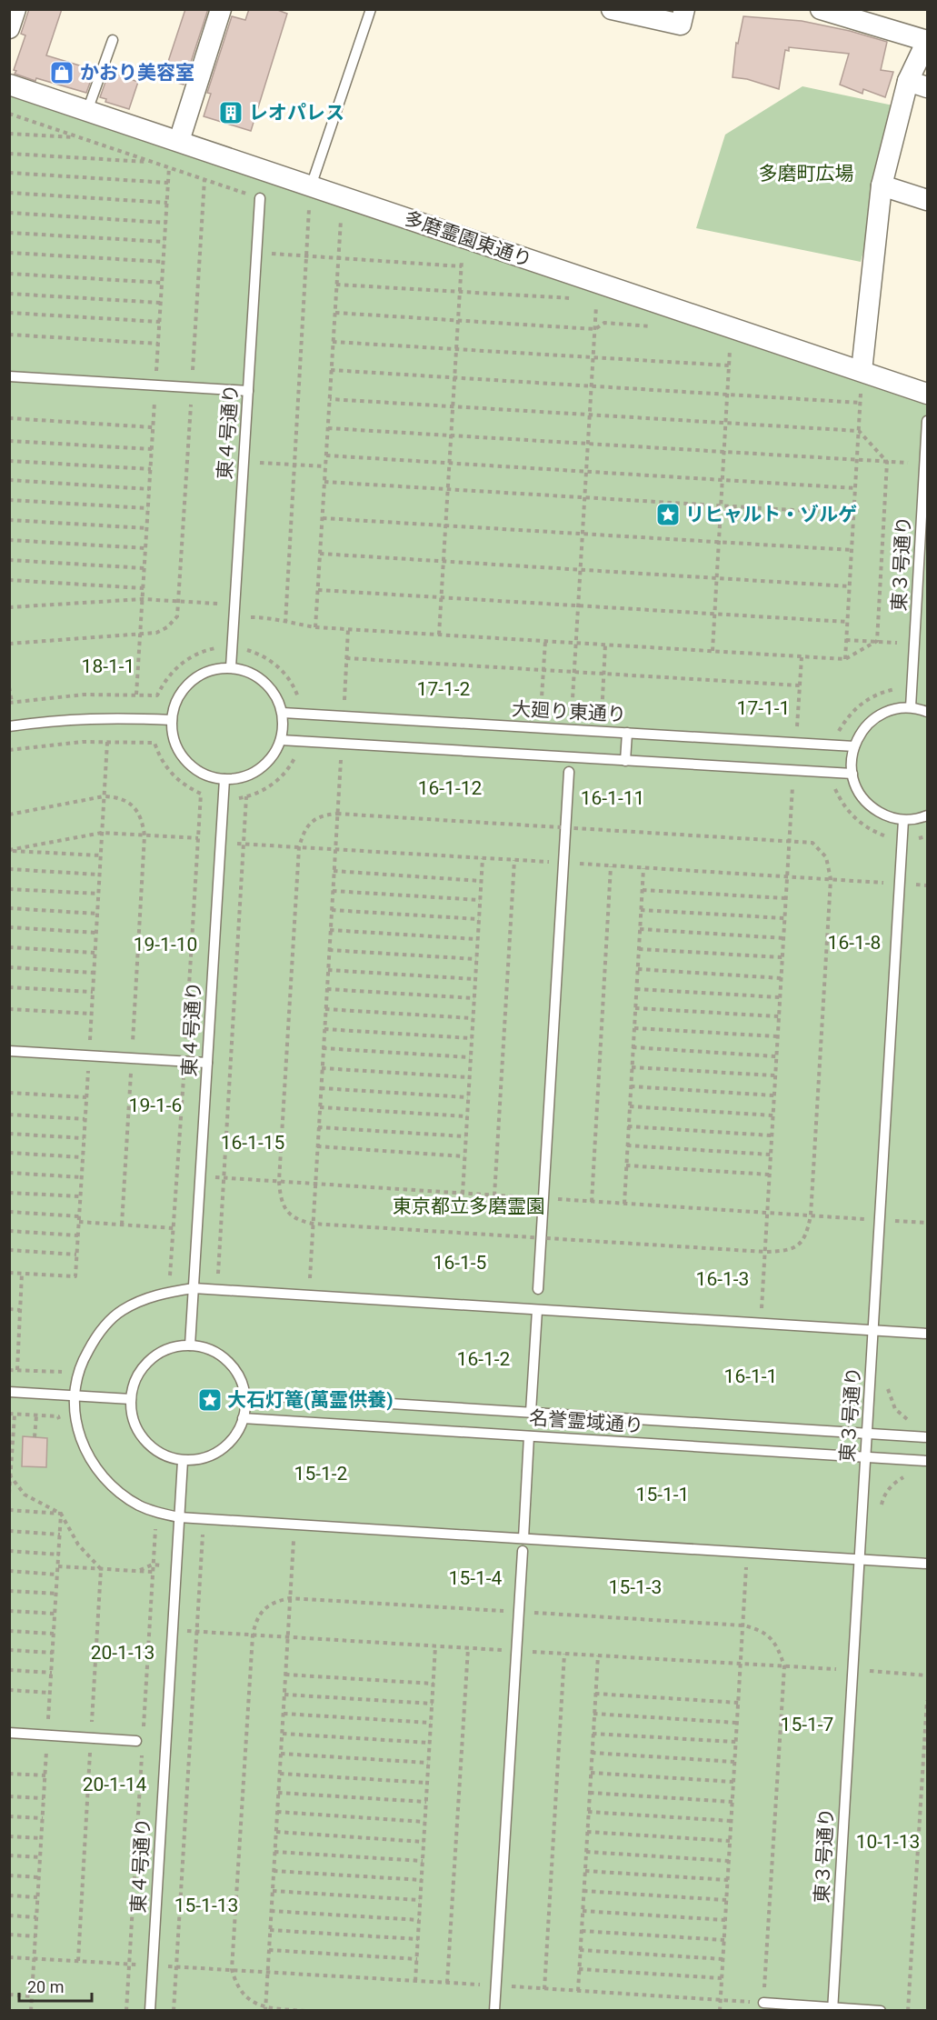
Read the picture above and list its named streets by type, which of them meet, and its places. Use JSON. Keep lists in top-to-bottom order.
{
  "streets": {
    "street": ["多磨霊園東通り"],
    "lane": [
      "東４号通り",
      "東３号通り",
      "大廻り東通り",
      "名誉霊域通り"
    ]
  },
  "crossings": [
    ["東４号通り", "大廻り東通り"],
    ["東４号通り", "名誉霊域通り"],
    ["東３号通り", "名誉霊域通り"]
  ],
  "parks": [
    "多磨町広場",
    "18-1-1",
    "17-1-2",
    "17-1-1",
    "16-1-12",
    "16-1-11",
    "16-1-8",
    "19-1-10",
    "19-1-6",
    "16-1-15",
    "東京都立多磨霊園",
    "16-1-5",
    "16-1-3",
    "16-1-2",
    "16-1-1",
    "15-1-2",
    "15-1-1",
    "15-1-4",
    "15-1-3",
    "20-1-13",
    "15-1-7",
    "20-1-14",
    "10-1-13",
    "15-1-13"
  ],
  "places": {
    "shop": ["かおり美容室"],
    "building": ["レオパレス"],
    "place": ["リヒャルト・ゾルゲ", "大石灯篭(萬霊供養)"]
  },
  "scale_bar": "20 m"
}
